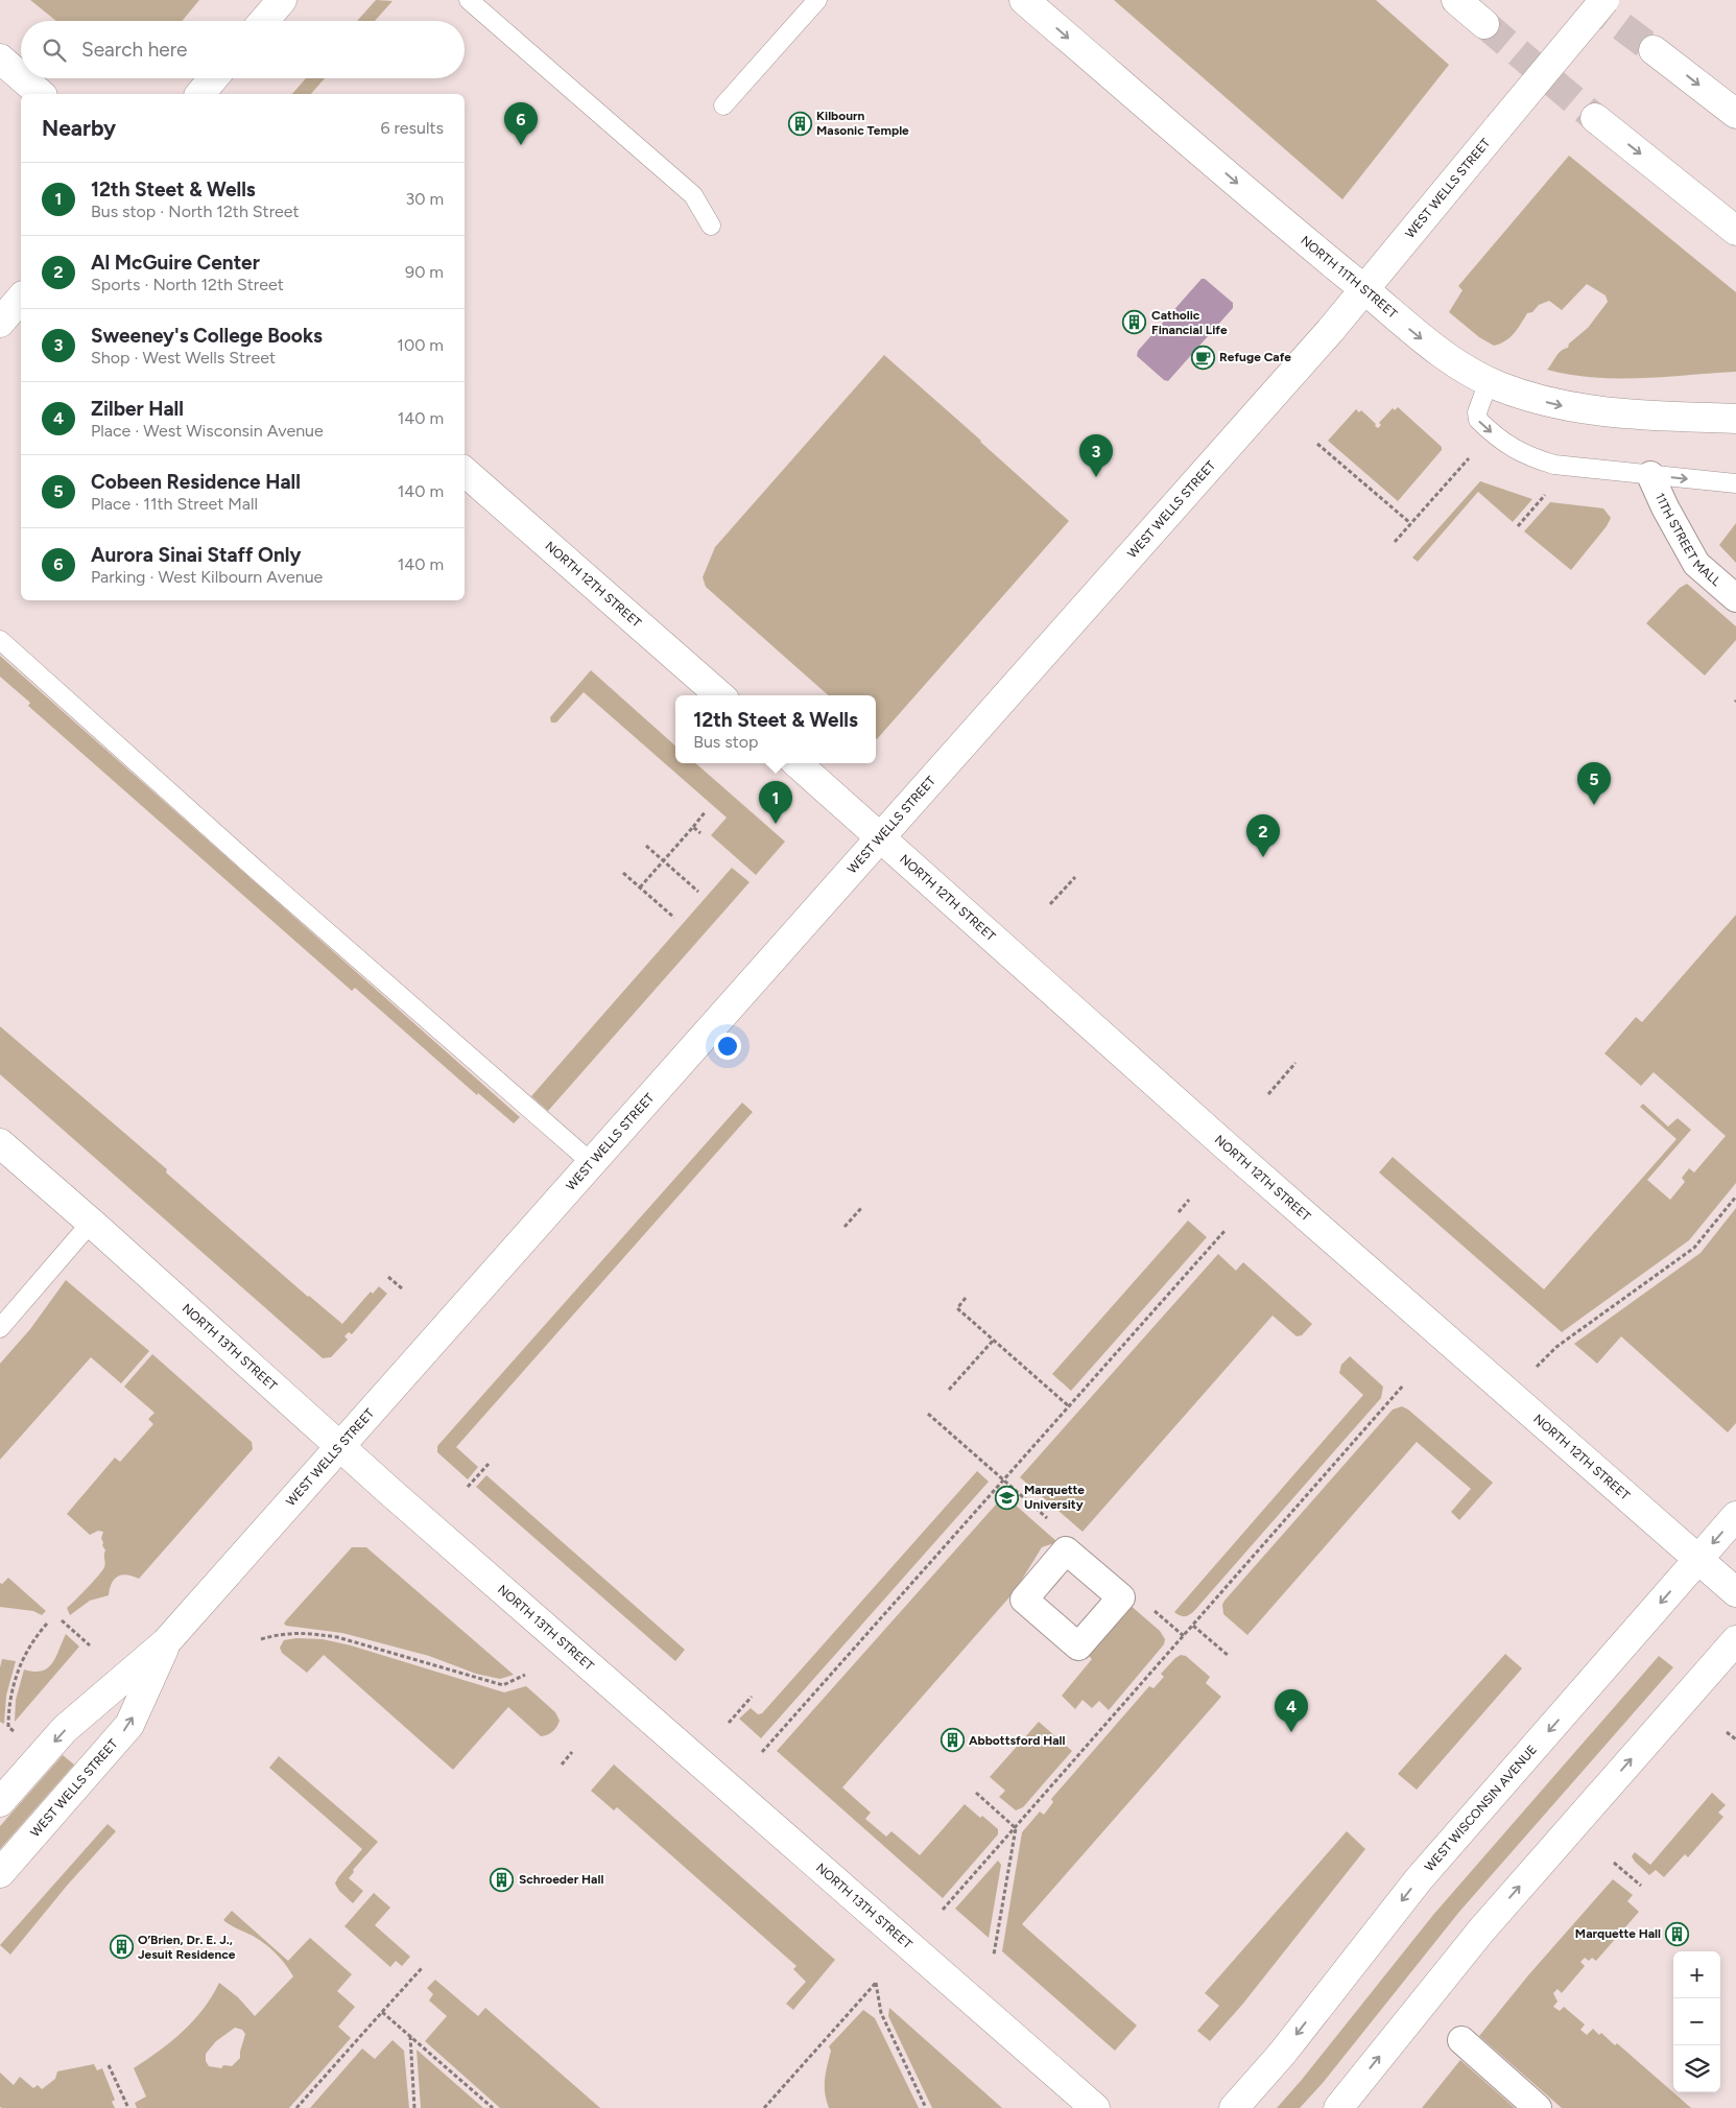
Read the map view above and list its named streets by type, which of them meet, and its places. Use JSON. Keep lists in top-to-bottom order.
{
  "streets": {
    "main road": [
      "WEST WELLS STREET",
      "NORTH 11TH STREET",
      "NORTH 12TH STREET",
      "NORTH 13TH STREET",
      "WEST WISCONSIN AVENUE"
    ],
    "street": ["11TH STREET MALL"]
  },
  "crossings": [
    ["WEST WELLS STREET", "NORTH 11TH STREET"],
    ["WEST WELLS STREET", "NORTH 12TH STREET"],
    ["WEST WELLS STREET", "NORTH 13TH STREET"],
    ["NORTH 12TH STREET", "WEST WISCONSIN AVENUE"]
  ],
  "one_way": ["NORTH 11TH STREET"],
  "places": {
    "building": [
      "Kilbourn Masonic Temple",
      "Catholic Financial Life",
      "Abbottsford Hall",
      "Schroeder Hall",
      "Marquette Hall",
      "O’Brien, Dr. E. J., Jesuit Residence"
    ],
    "cafe": ["Refuge Cafe"],
    "school or university": ["Marquette University"]
  },
  "page": {
    "search": "Search here",
    "heading": ["Nearby", "6 results"],
    "pins": [
      "6",
      "3",
      "5",
      "1",
      "2",
      "4"
    ],
    "list": [
      {
        "mark": "1",
        "name": "12th Steet & Wells",
        "note": "Bus stop · North 12th Street",
        "value": "30 m"
      },
      {
        "mark": "2",
        "name": "Al McGuire Center",
        "note": "Sports · North 12th Street",
        "value": "90 m"
      },
      {
        "mark": "3",
        "name": "Sweeney's College Books",
        "note": "Shop · West Wells Street",
        "value": "100 m"
      },
      {
        "mark": "4",
        "name": "Zilber Hall",
        "note": "Place · West Wisconsin Avenue",
        "value": "140 m"
      },
      {
        "mark": "5",
        "name": "Cobeen Residence Hall",
        "note": "Place · 11th Street Mall",
        "value": "140 m"
      },
      {
        "mark": "6",
        "name": "Aurora Sinai Staff Only",
        "note": "Parking · West Kilbourn Avenue",
        "value": "140 m"
      }
    ],
    "popup": ["12th Steet & Wells", "Bus stop"],
    "map_buttons": ["+", "−"]
  }
}
